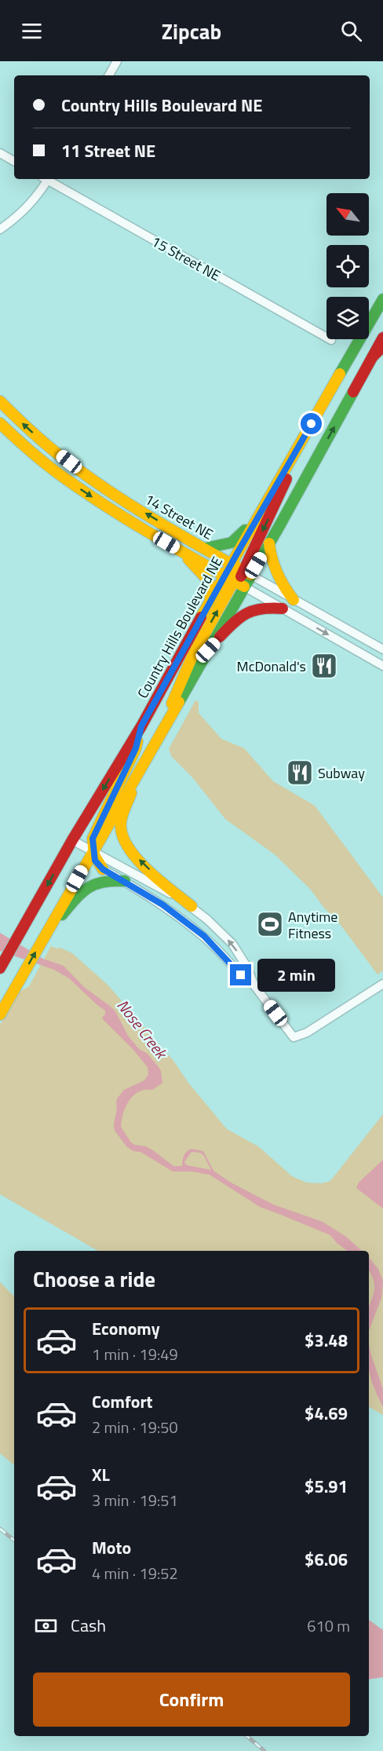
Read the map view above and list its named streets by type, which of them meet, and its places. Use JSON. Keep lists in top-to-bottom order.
{
  "streets": {
    "main road": ["14 Street NE", "Country Hills Boulevard NE"],
    "street": ["15 Street NE"]
  },
  "crossings": [
    ["14 Street NE", "Country Hills Boulevard NE"]
  ],
  "water": ["Nose Creek"],
  "places": {
    "restaurant": ["McDonald's", "Subway"],
    "sports": ["Anytime Fitness"]
  },
  "north": "top left",
  "page": {
    "header": "Zipcab",
    "banner": ["Country Hills Boulevard NE", "11 Street NE"],
    "bubble": "2 min",
    "heading": "Choose a ride",
    "list": [
      {
        "name": "Economy",
        "note": "1 min · 19:49",
        "value": "$3.48"
      },
      {
        "name": "Comfort",
        "note": "2 min · 19:50",
        "value": "$4.69"
      },
      {
        "name": "XL",
        "note": "3 min · 19:51",
        "value": "$5.91"
      },
      {
        "name": "Moto",
        "note": "4 min · 19:52",
        "value": "$6.06"
      }
    ],
    "pay": ["Cash", "610 m"],
    "buttons": "Confirm"
  }
}
